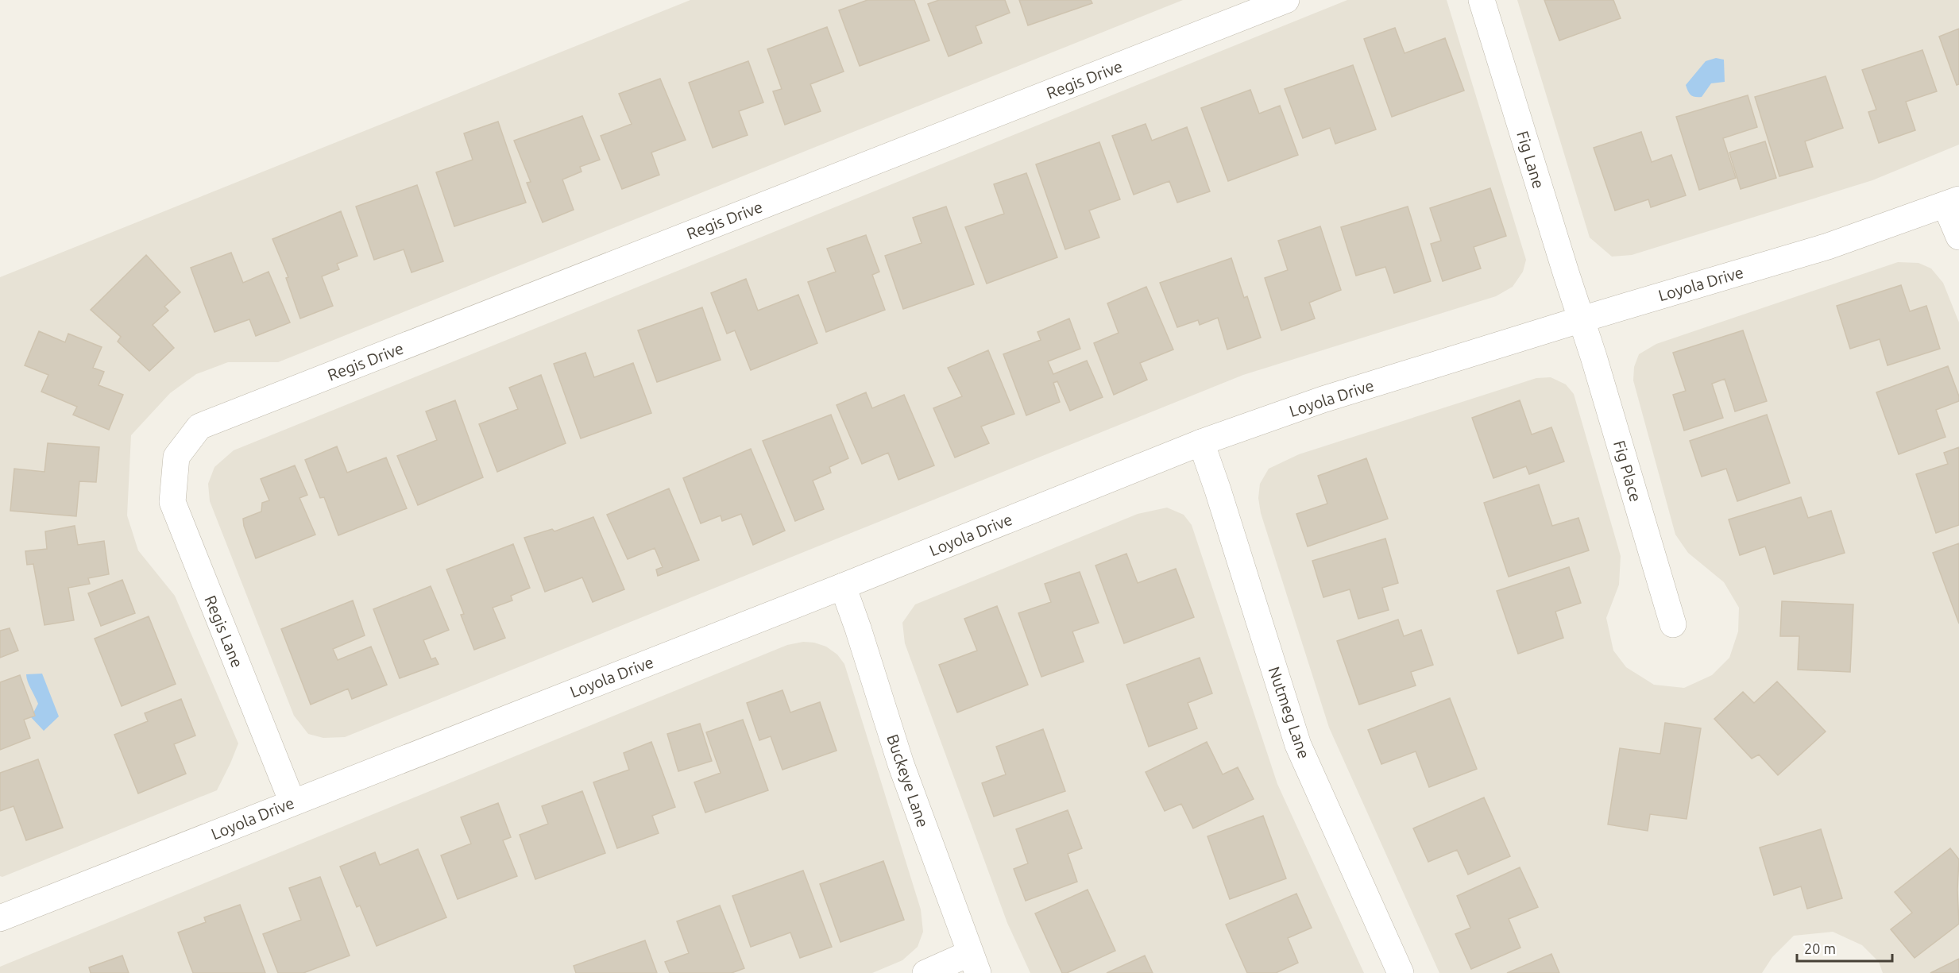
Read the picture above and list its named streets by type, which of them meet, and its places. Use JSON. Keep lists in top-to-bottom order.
{
  "streets": {
    "street": [
      "Regis Drive",
      "Fig Lane",
      "Loyola Drive",
      "Fig Place",
      "Regis Lane",
      "Nutmeg Lane",
      "Buckeye Lane"
    ]
  },
  "crossings": [
    ["Regis Drive", "Regis Lane"],
    ["Fig Lane", "Loyola Drive"],
    ["Fig Lane", "Fig Place"],
    ["Loyola Drive", "Fig Place"],
    ["Loyola Drive", "Regis Lane"],
    ["Loyola Drive", "Nutmeg Lane"],
    ["Loyola Drive", "Buckeye Lane"]
  ],
  "scale_bar": "20 m"
}
